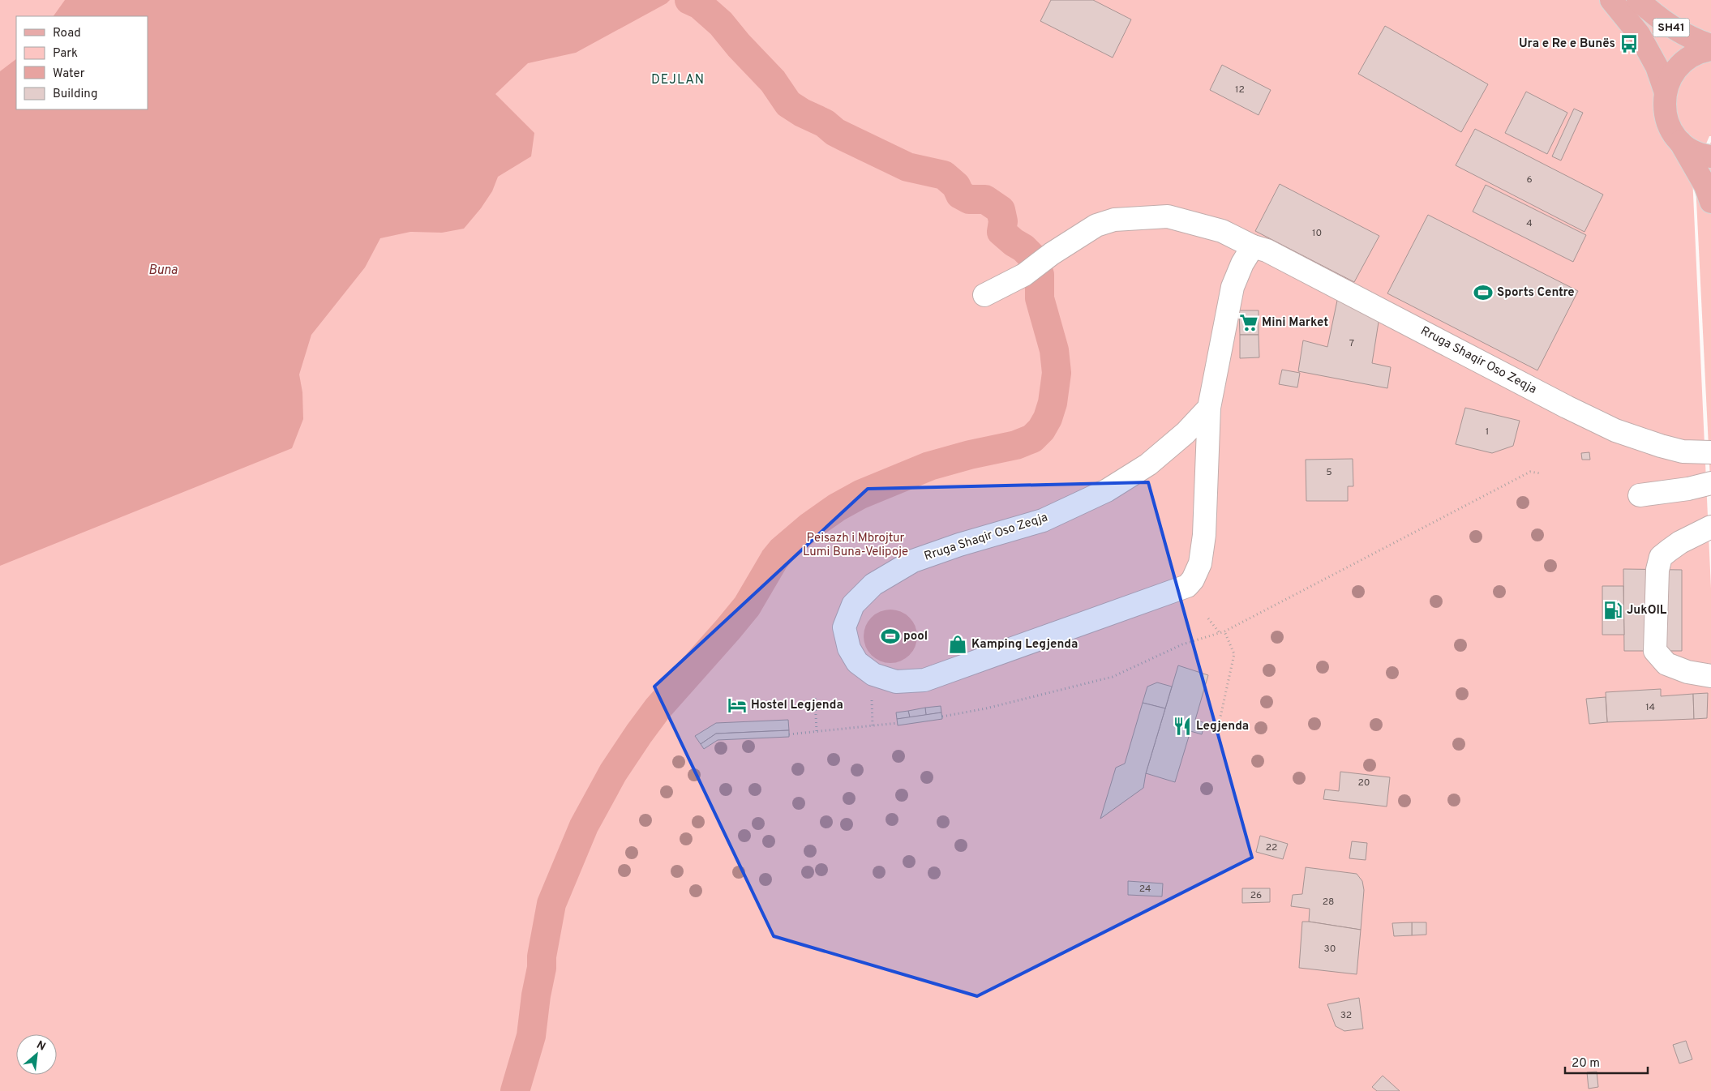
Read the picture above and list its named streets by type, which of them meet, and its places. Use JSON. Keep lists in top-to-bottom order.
{
  "streets": {
    "main road": ["SH41"],
    "lane": ["Rruga Shaqir Oso Zeqja"]
  },
  "districts": ["DEJLAN"],
  "water": ["Buna"],
  "parks": ["Peisazh i Mbrojtur Lumi Buna-Velipoje"],
  "places": {
    "bus stop": ["Ura e Re e Bunës"],
    "sports": ["Sports Centre", "pool"],
    "supermarket": ["Mini Market"],
    "fuel station": ["JukOIL"],
    "shop": ["Kamping Legjenda"],
    "hotel": ["Hostel Legjenda"],
    "restaurant": ["Legjenda"]
  },
  "house_numbers": [
    "12",
    "6",
    "4",
    "10",
    "7",
    "1",
    "5",
    "14",
    "20",
    "22",
    "24",
    "26",
    "28",
    "30",
    "32"
  ],
  "legend": [
    "Road",
    "Park",
    "Water",
    "Building"
  ],
  "scale_bar": "20 m",
  "north": "top right"
}
